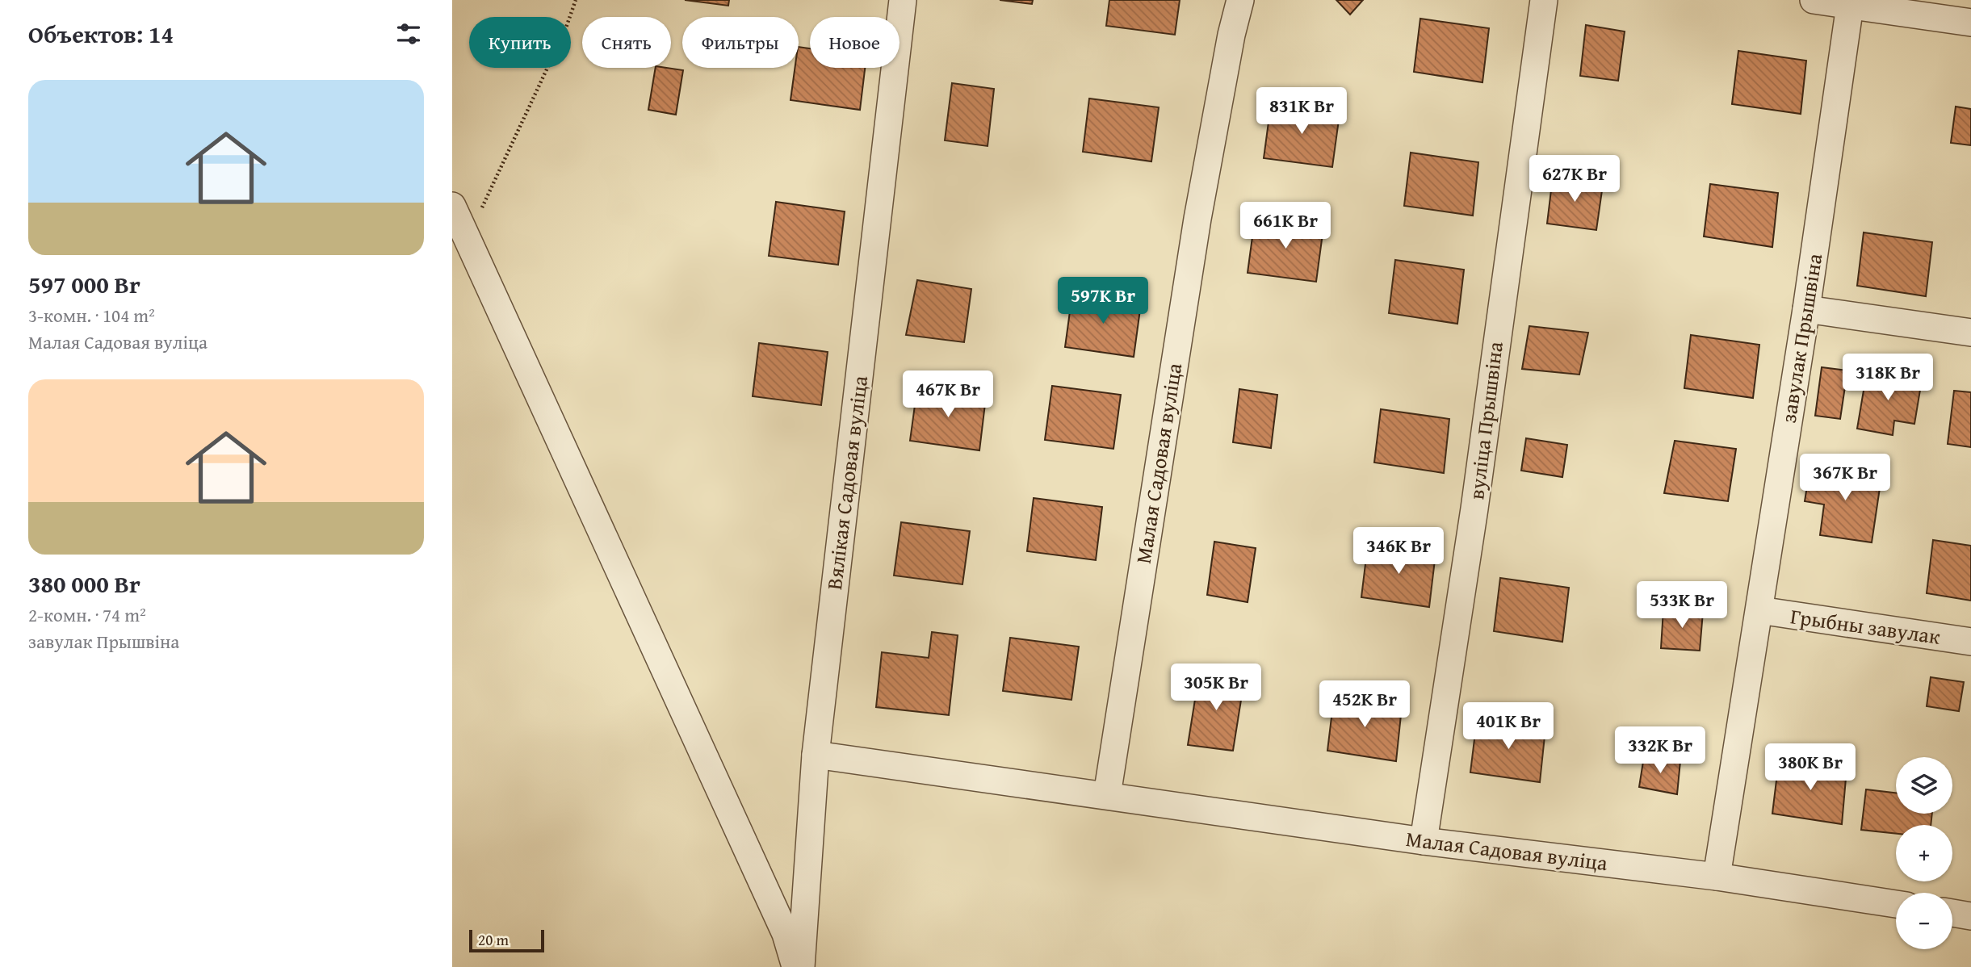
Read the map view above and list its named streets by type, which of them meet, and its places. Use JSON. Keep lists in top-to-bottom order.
{
  "streets": {
    "street": [
      "завулак Прышвіна",
      "вуліца Прышвіна",
      "Малая Садовая вуліца",
      "Вялікая Садовая вуліца",
      "Грыбны завулак"
    ]
  },
  "crossings": [
    ["завулак Прышвіна", "Малая Садовая вуліца"],
    ["завулак Прышвіна", "Грыбны завулак"],
    ["вуліца Прышвіна", "Малая Садовая вуліца"],
    ["Малая Садовая вуліца", "Вялікая Садовая вуліца"]
  ],
  "scale_bar": "20 m",
  "page": {
    "heading": "Объектов: 14",
    "chip": [
      "Купить",
      "Снять",
      "Фильтры",
      "Новое"
    ],
    "list": [
      {
        "name": "597 000 Br",
        "note": "3-комн. · 104 m² · Малая Садовая вуліца"
      },
      {
        "name": "380 000 Br",
        "note": "2-комн. · 74 m² · завулак Прышвіна"
      }
    ],
    "price": [
      "831K Br",
      "627K Br",
      "661K Br",
      "597K Br",
      "318K Br",
      "467K Br",
      "367K Br",
      "346K Br",
      "533K Br",
      "305K Br",
      "452K Br",
      "401K Br",
      "332K Br",
      "380K Br"
    ],
    "map_buttons": ["+", "−"],
    "scale": "20 m"
  }
}
